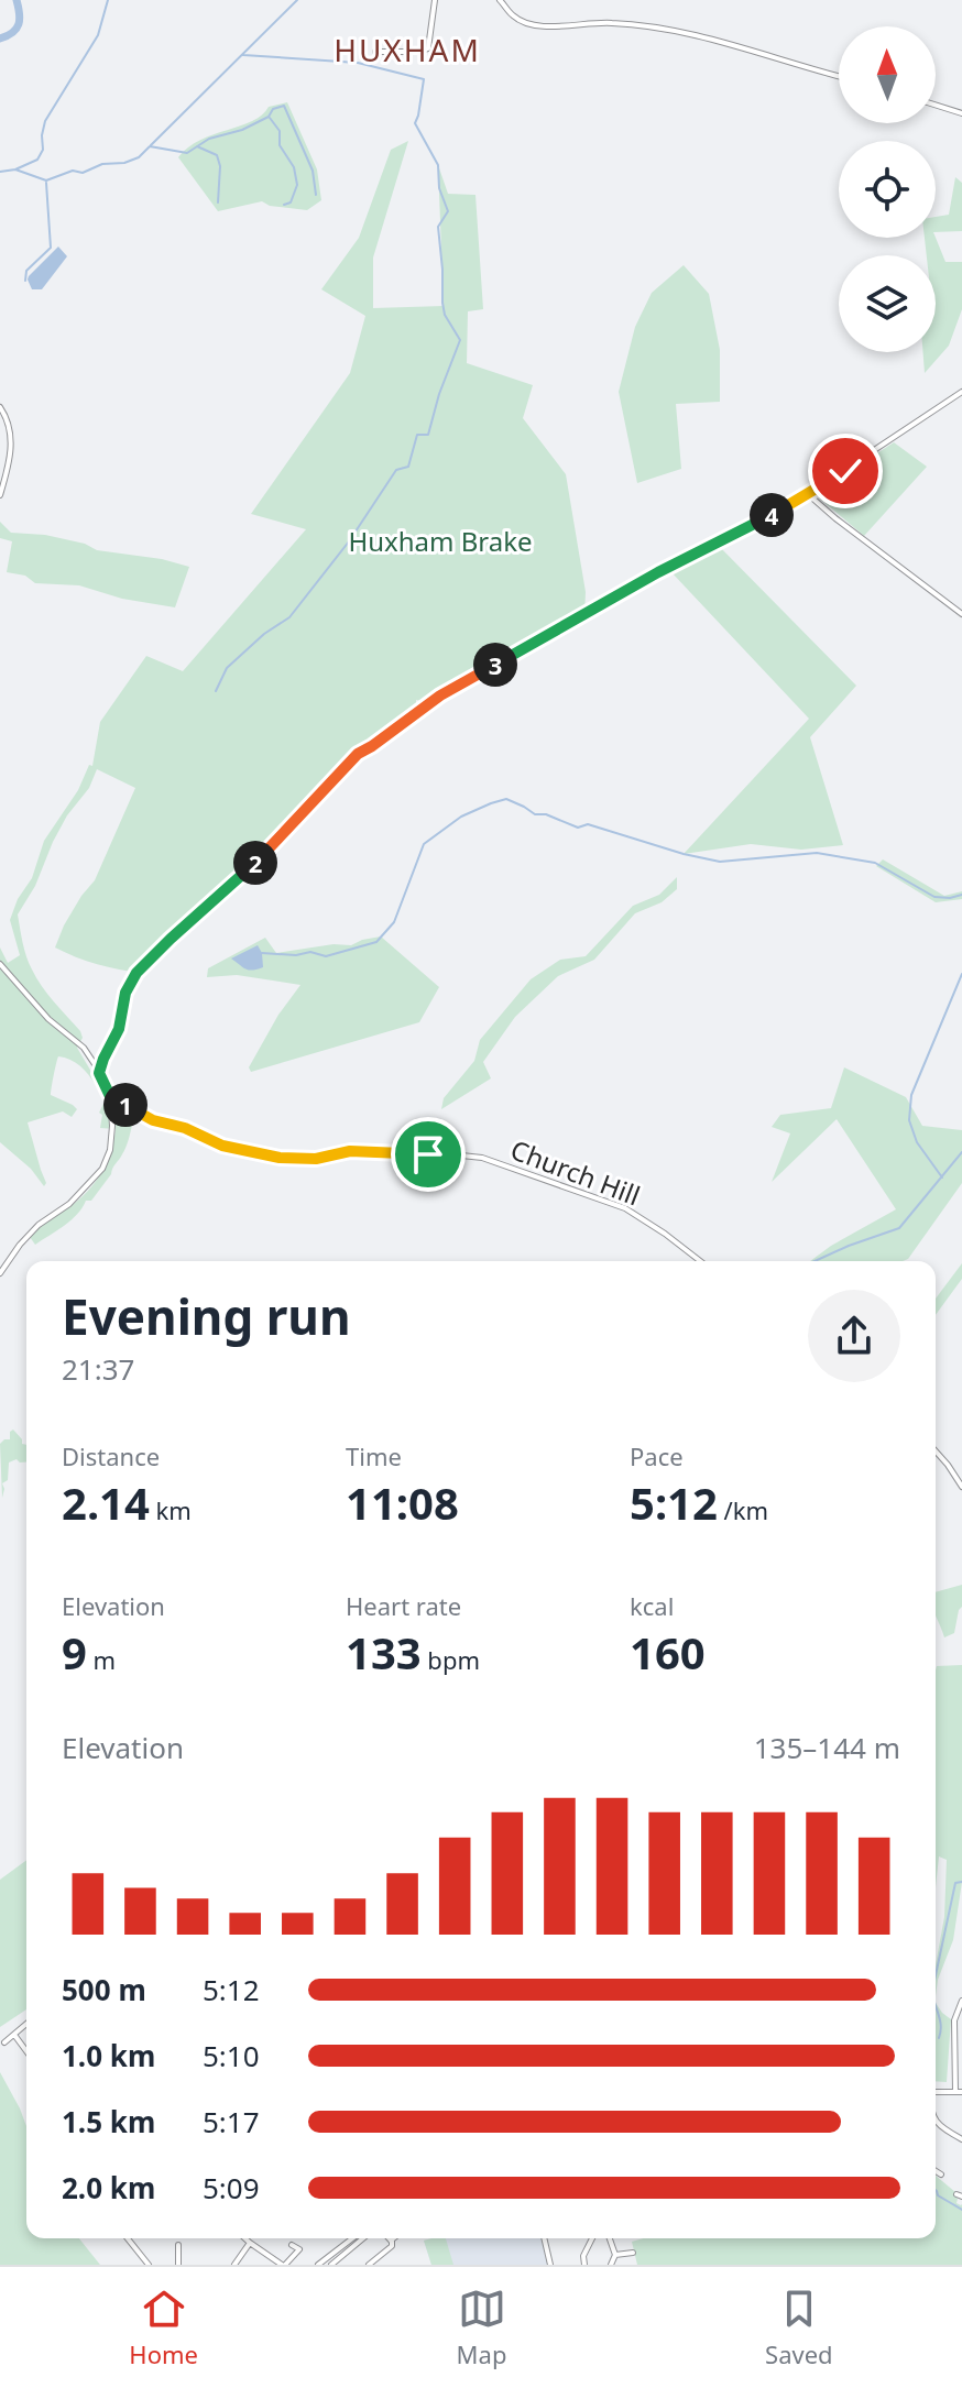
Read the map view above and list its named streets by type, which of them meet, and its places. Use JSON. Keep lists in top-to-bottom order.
{
  "streets": {
    "street": ["Church Hill"]
  },
  "districts": ["HUXHAM"],
  "parks": ["Huxham Brake"],
  "north": "top",
  "page": {
    "pins": [
      "4",
      "3",
      "2",
      "1"
    ],
    "heading": ["Evening run", "21:37"],
    "stats": [
      ["Distance", "2.14 km"],
      ["Time", "11:08"],
      ["Pace", "5:12 /km"],
      ["Elevation", "9 m"],
      ["Heart rate", "133 bpm"],
      ["kcal", "160"]
    ],
    "chart": ["Elevation", "135–144 m"],
    "list": [
      {
        "name": "500 m",
        "note": "5:12"
      },
      {
        "name": "1.0 km",
        "note": "5:10"
      },
      {
        "name": "1.5 km",
        "note": "5:17"
      },
      {
        "name": "2.0 km",
        "note": "5:09"
      }
    ],
    "tabs": ["Home", "Map", "Saved"]
  }
}
